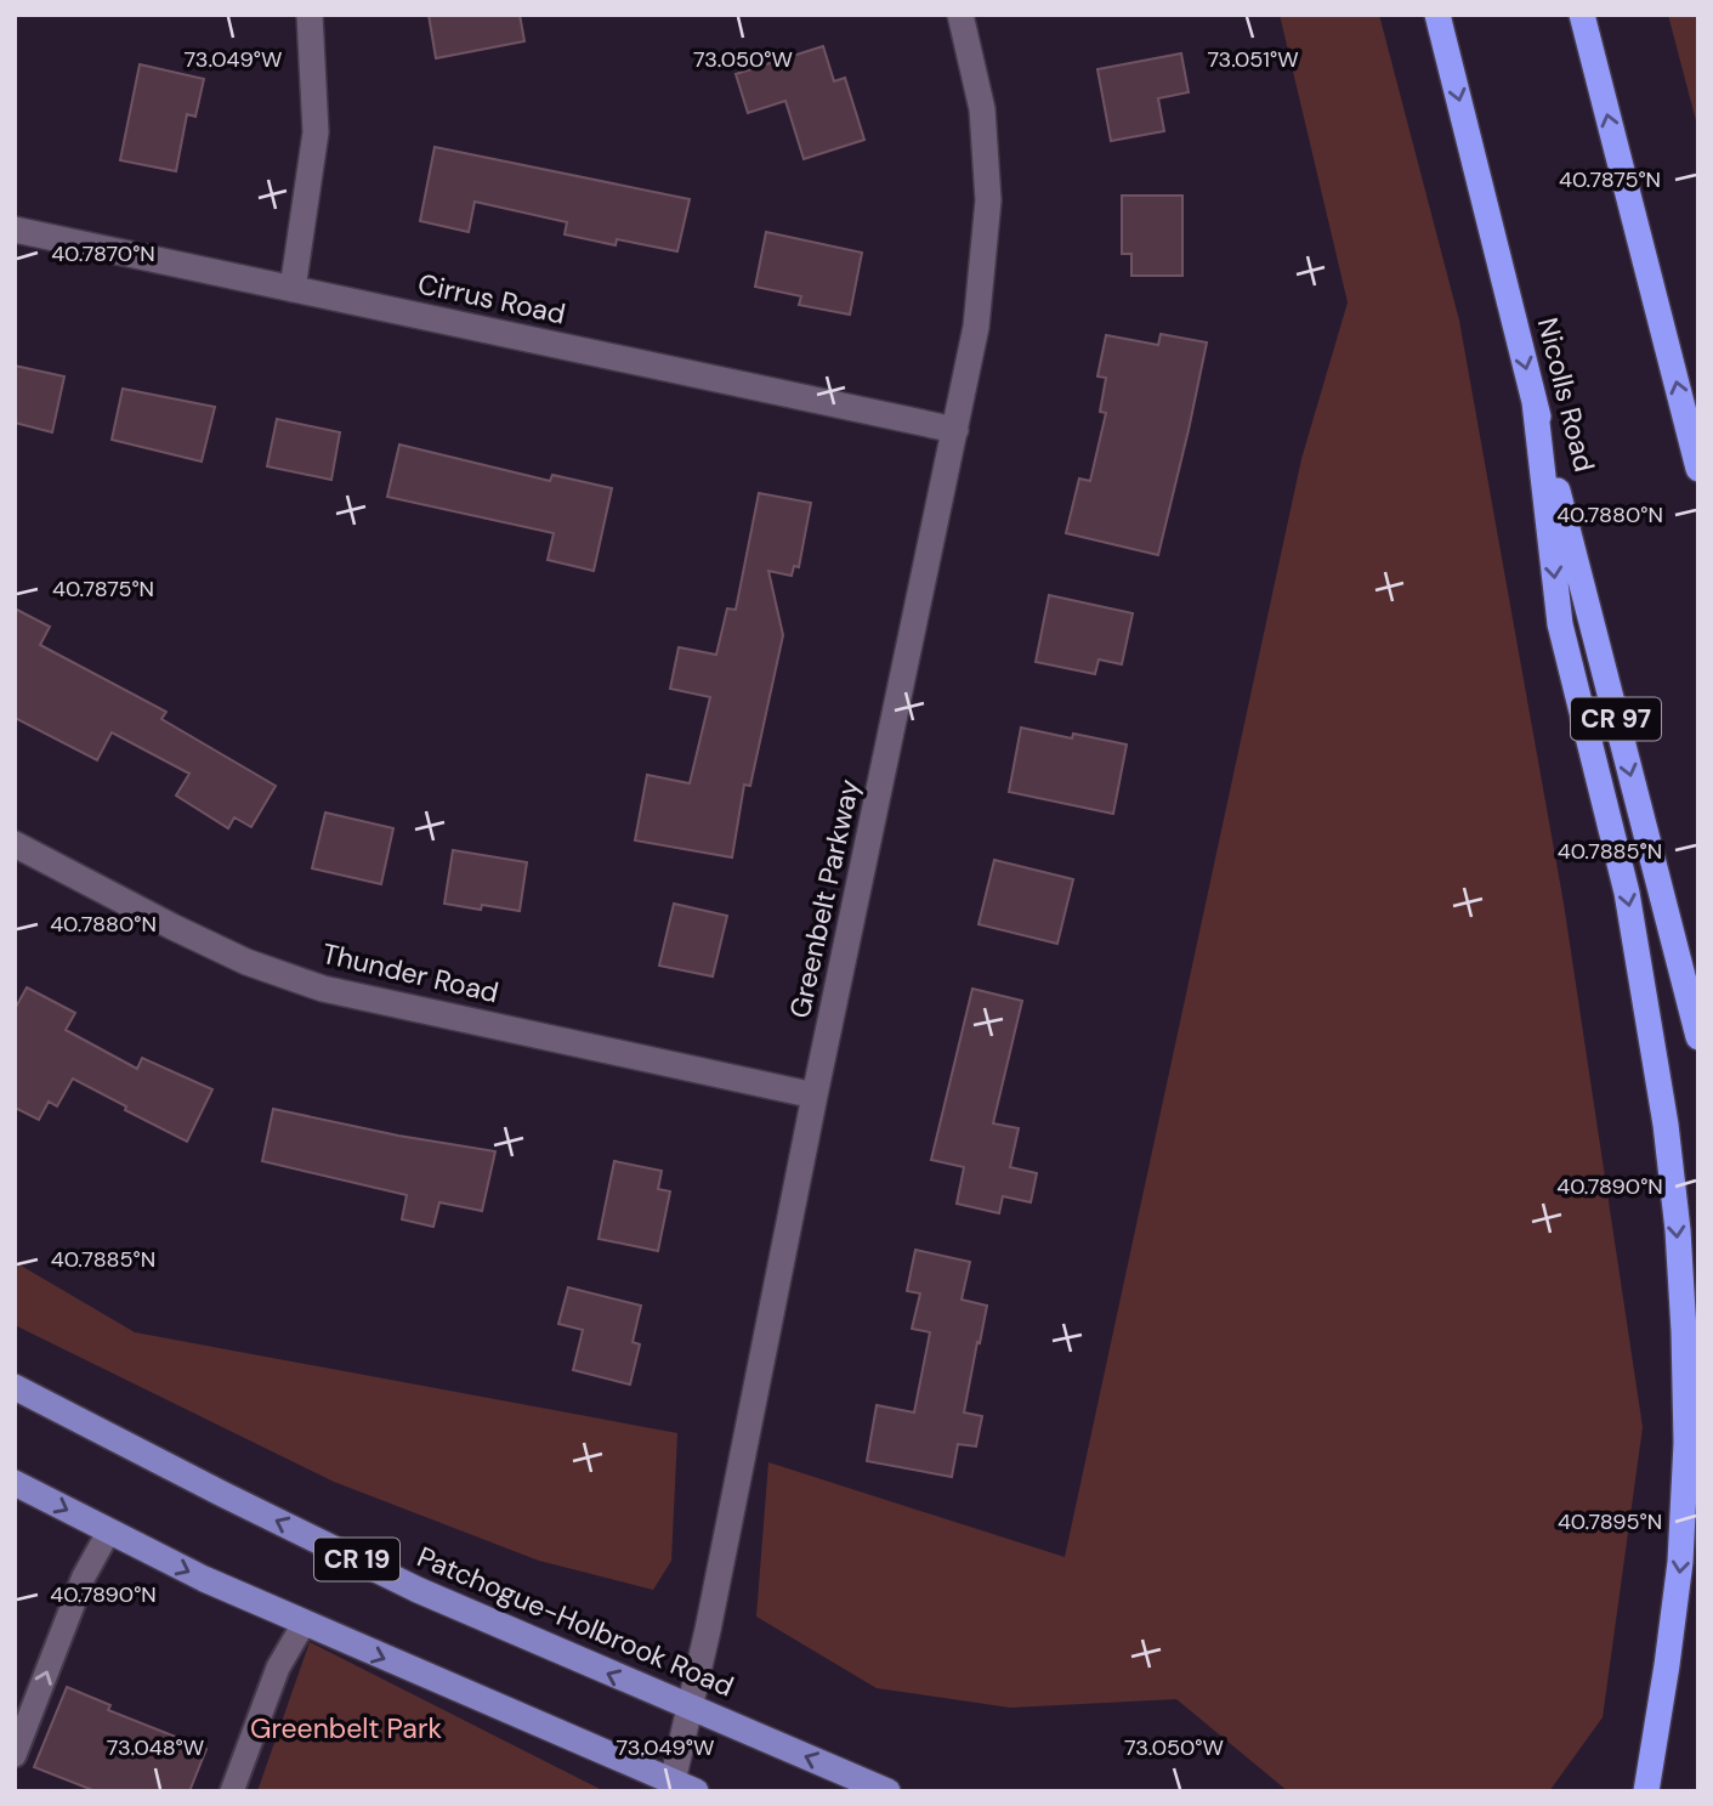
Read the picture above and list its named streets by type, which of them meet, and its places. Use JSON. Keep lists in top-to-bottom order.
{
  "streets": {
    "highway": ["Nicolls Road", "CR 97"],
    "main road": ["CR 19", "Patchogue-Holbrook Road"],
    "street": ["Cirrus Road", "Greenbelt Parkway", "Thunder Road"]
  },
  "crossings": [
    ["Cirrus Road", "Greenbelt Parkway"],
    ["Greenbelt Parkway", "Thunder Road"],
    ["Greenbelt Parkway", "Patchogue-Holbrook Road"]
  ],
  "parks": ["Greenbelt Park"],
  "coordinates": [
    "73.049°W",
    "73.050°W",
    "73.051°W",
    "40.7875°N",
    "40.7870°N",
    "40.7880°N",
    "40.7885°N",
    "40.7890°N",
    "40.7895°N",
    "73.048°W"
  ]
}
